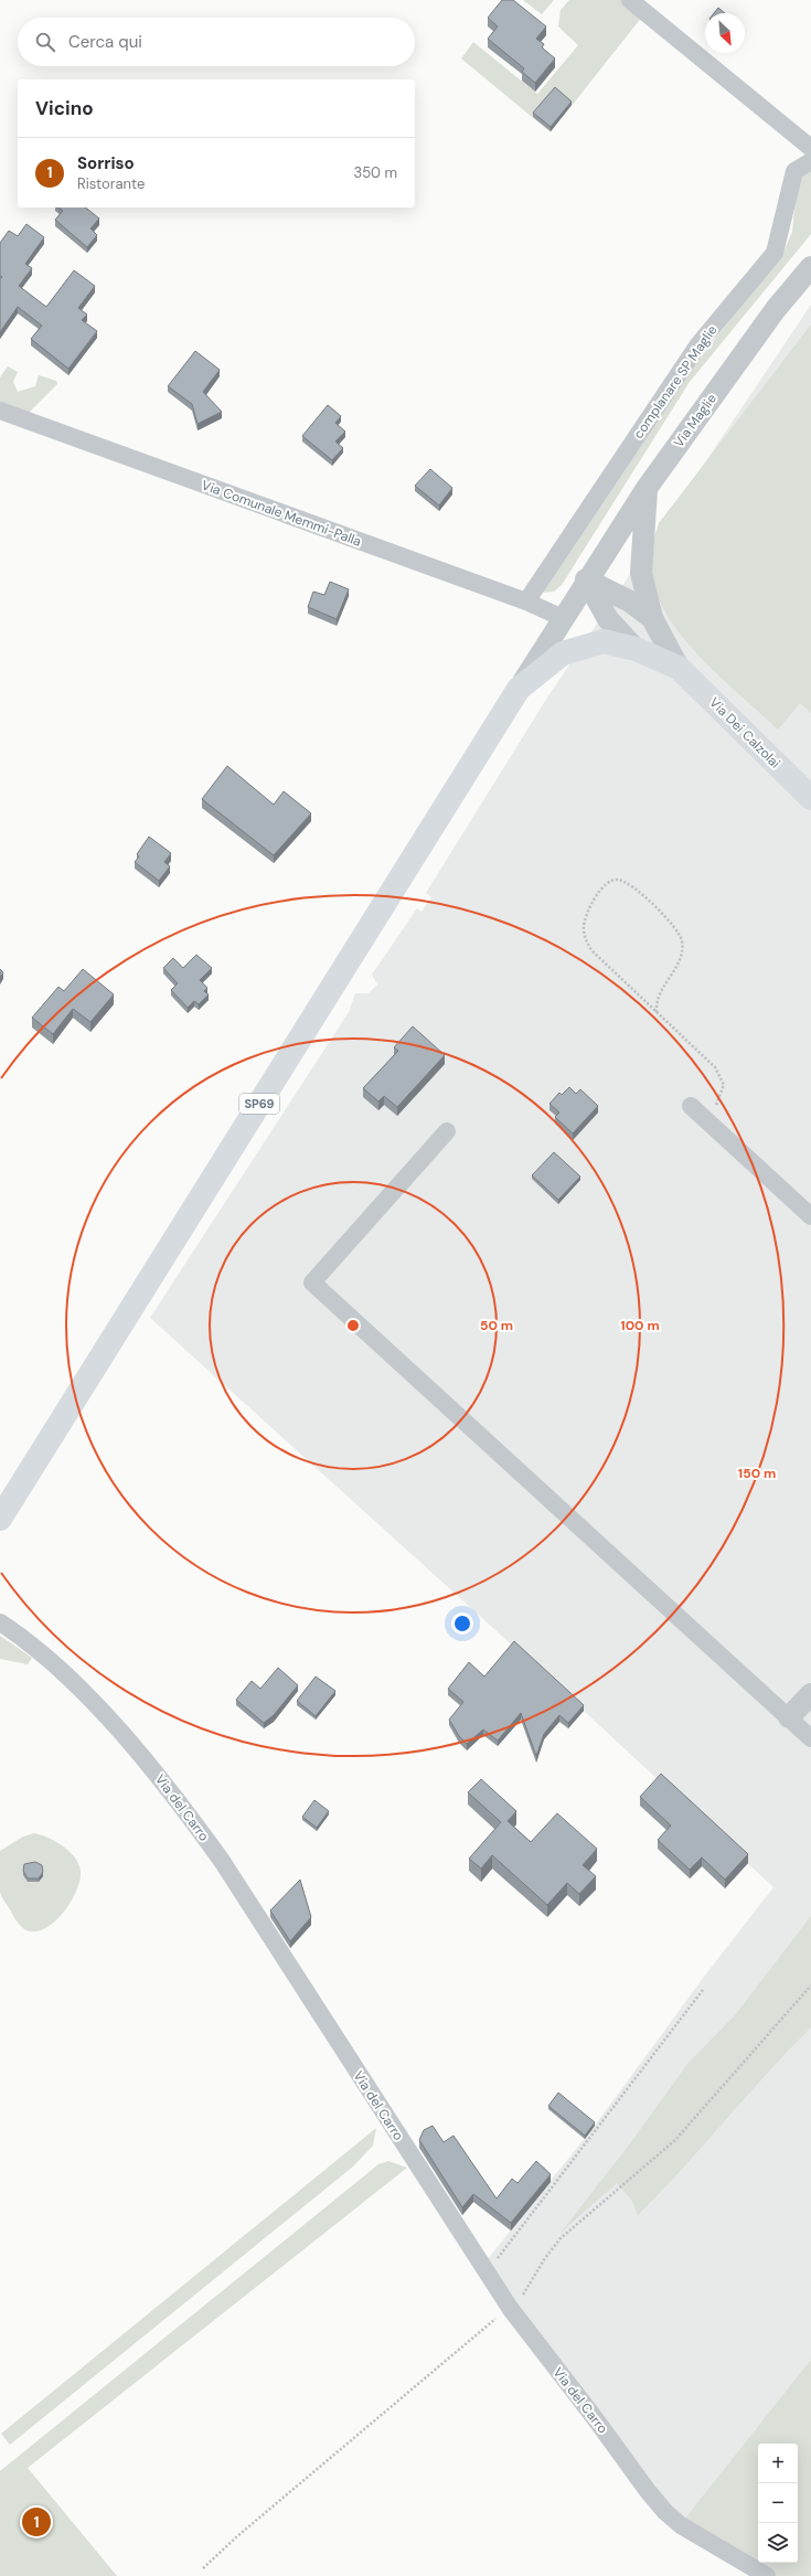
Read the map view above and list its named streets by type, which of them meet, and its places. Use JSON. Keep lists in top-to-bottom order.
{
  "streets": {
    "main road": ["Via Dei Calzolai", "SP69"],
    "street": [
      "complanare SP Maglie",
      "Via Maglie",
      "Via Comunale Memmi-Palla",
      "Via del Carro"
    ]
  },
  "crossings": [
    ["complanare SP Maglie", "Via Comunale Memmi-Palla"],
    ["Via Maglie", "SP69"],
    ["Via Comunale Memmi-Palla", "SP69"]
  ],
  "north": "bottom right",
  "page": {
    "search": "Cerca qui",
    "heading": "Vicino",
    "list": [
      {
        "mark": "1",
        "name": "Sorriso",
        "note": "Ristorante",
        "value": "350 m"
      }
    ],
    "map_buttons": ["+", "−"],
    "pins": "1"
  },
  "rings": ["50 m", "100 m", "150 m"]
}
